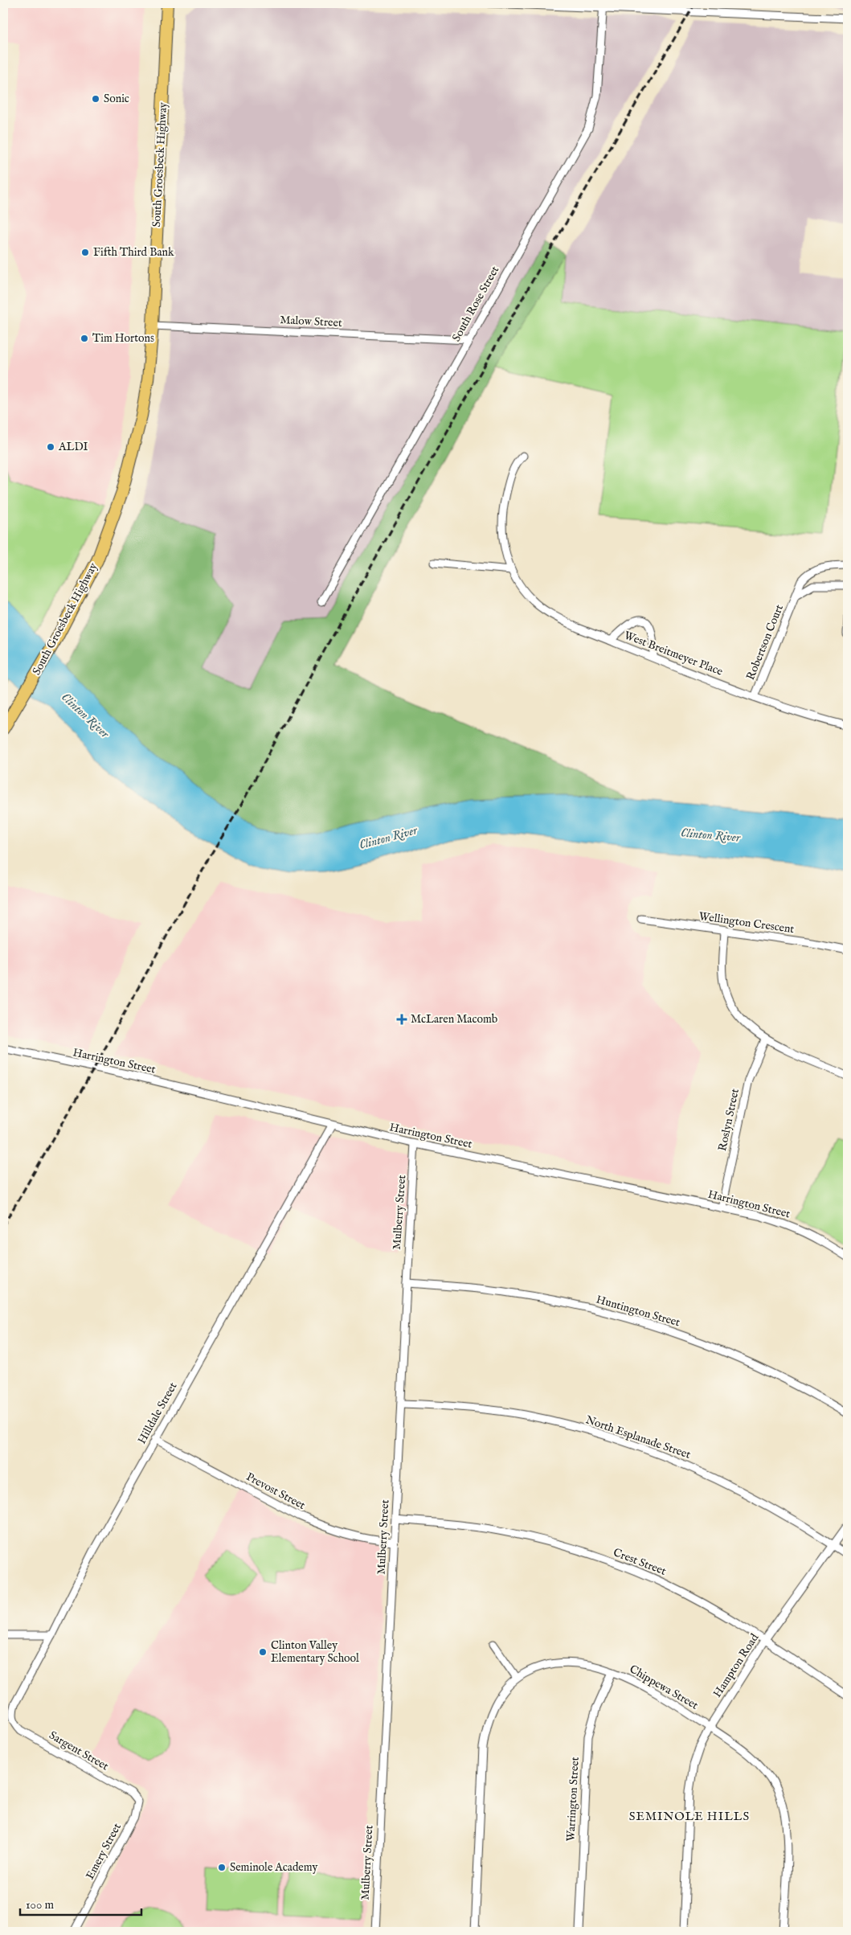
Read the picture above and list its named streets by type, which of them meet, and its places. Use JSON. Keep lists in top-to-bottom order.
{
  "streets": {
    "main road": ["South Groesbeck Highway"],
    "street": [
      "South Rose Street",
      "Malow Street",
      "Robertson Court",
      "West Breitmeyer Place",
      "Wellington Crescent",
      "Harrington Street",
      "Roslyn Street",
      "Mulberry Street",
      "Huntington Street",
      "Hilldale Street",
      "North Esplanade Street",
      "Prevost Street",
      "Crest Street",
      "Hampton Road",
      "Chippewa Street",
      "Sargent Street",
      "Warrington Street",
      "Emery Street"
    ]
  },
  "crossings": [
    ["South Groesbeck Highway", "Malow Street"],
    ["South Rose Street", "Malow Street"],
    ["Robertson Court", "West Breitmeyer Place"],
    ["Harrington Street", "Roslyn Street"],
    ["Harrington Street", "Mulberry Street"],
    ["Harrington Street", "Hilldale Street"],
    ["Mulberry Street", "Huntington Street"],
    ["Mulberry Street", "North Esplanade Street"],
    ["Mulberry Street", "Prevost Street"],
    ["Mulberry Street", "Crest Street"],
    ["Hilldale Street", "Prevost Street"],
    ["Hilldale Street", "Sargent Street"],
    ["North Esplanade Street", "Hampton Road"],
    ["Crest Street", "Hampton Road"],
    ["Hampton Road", "Chippewa Street"],
    ["Chippewa Street", "Warrington Street"],
    ["Sargent Street", "Emery Street"]
  ],
  "districts": ["SEMINOLE HILLS"],
  "water": ["Clinton River"],
  "places": {
    "other": [
      "Sonic",
      "Fifth Third Bank",
      "Tim Hortons",
      "ALDI",
      "Clinton Valley Elementary School",
      "Seminole Academy"
    ],
    "health": ["McLaren Macomb"]
  },
  "scale_bar": "100 m"
}
